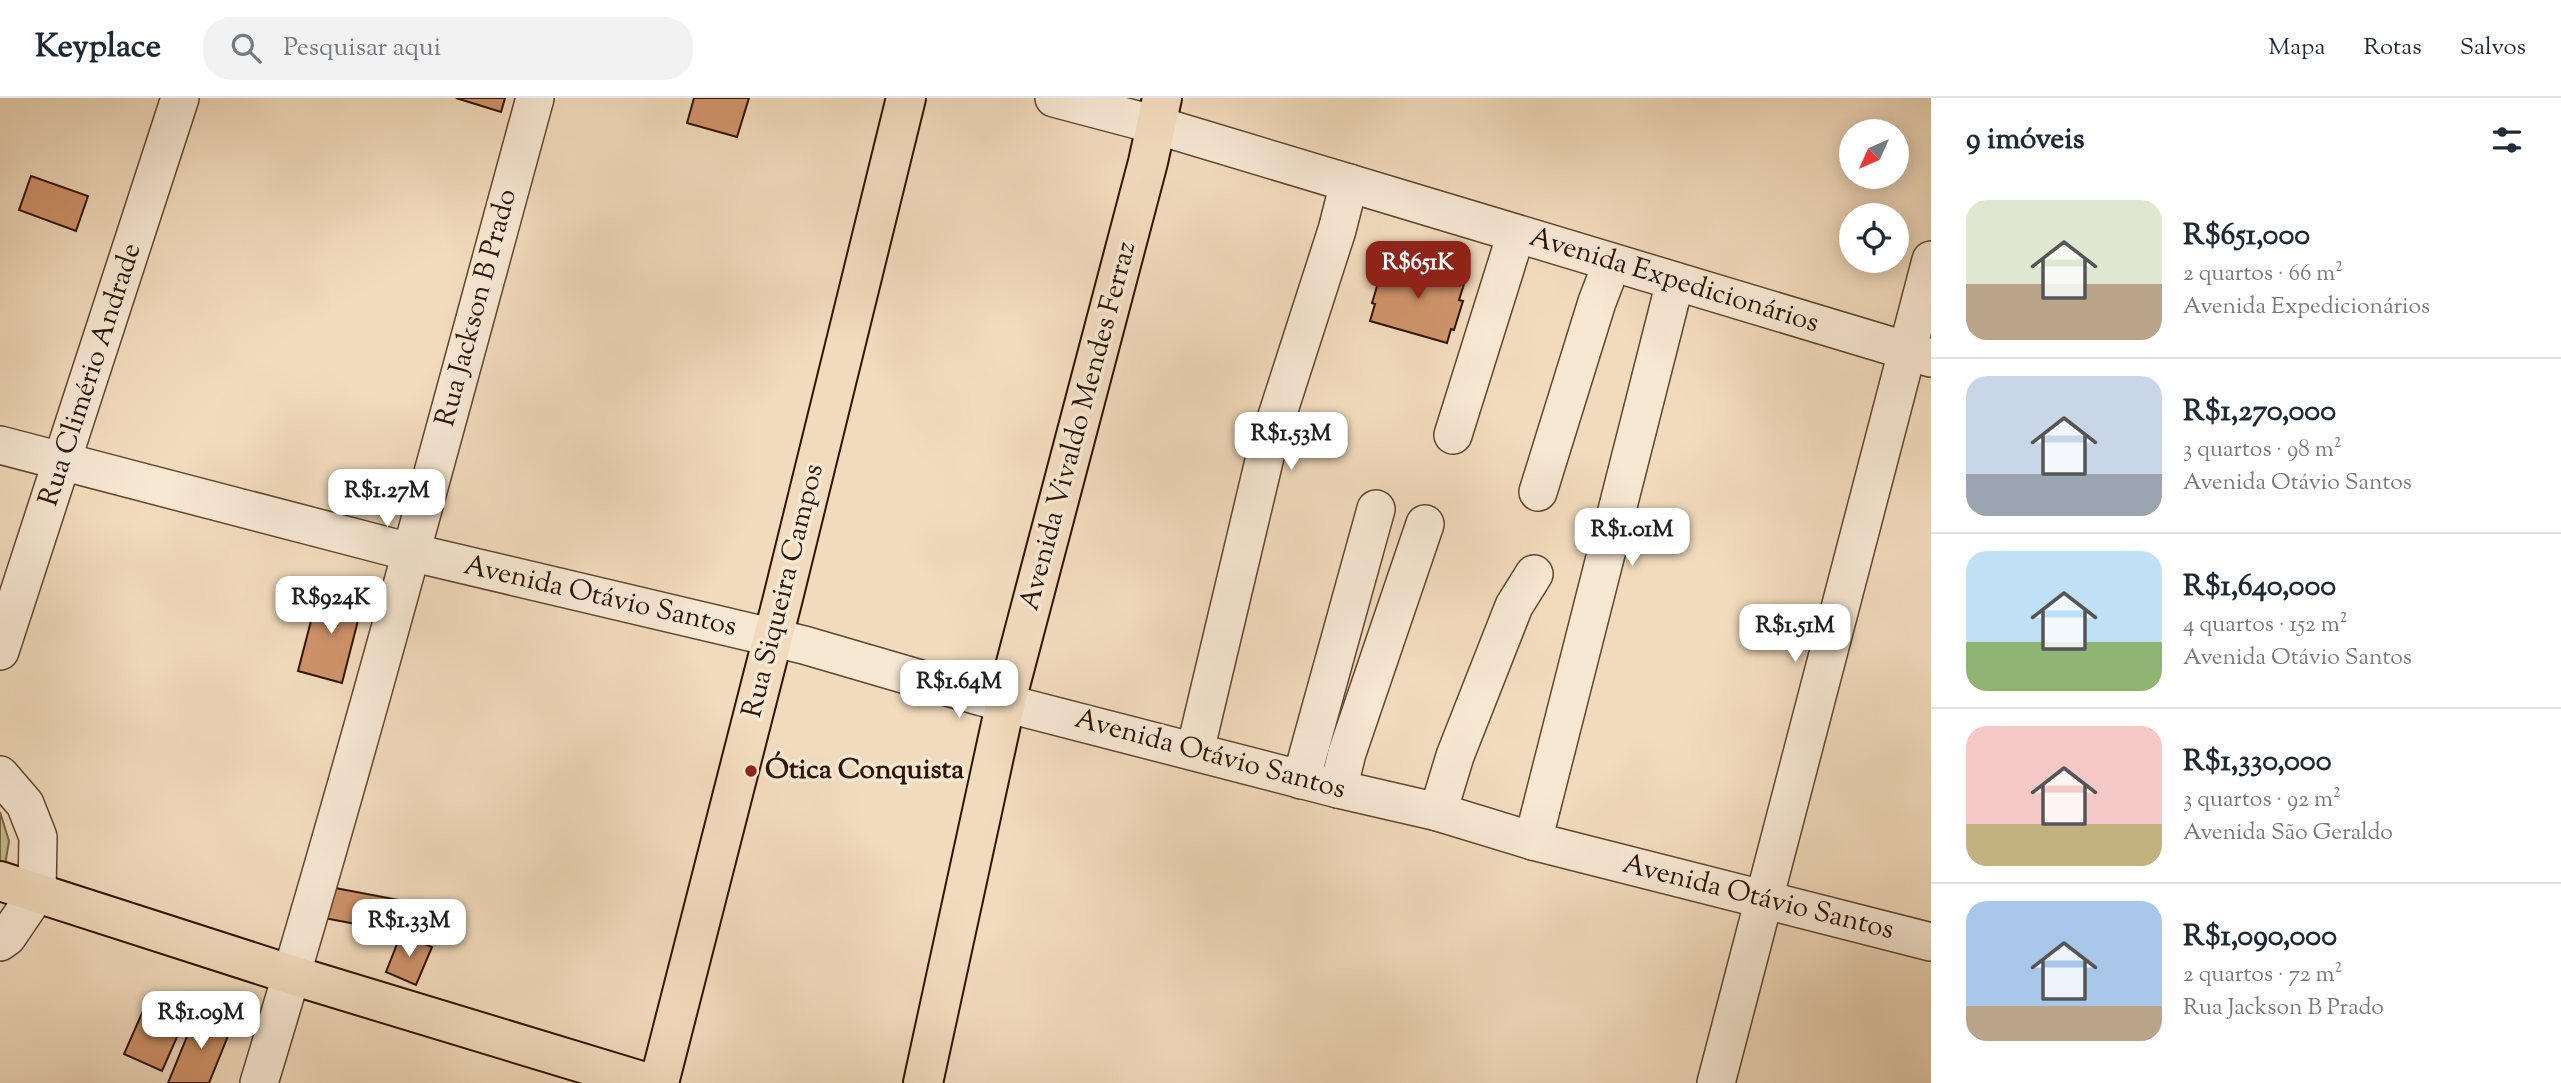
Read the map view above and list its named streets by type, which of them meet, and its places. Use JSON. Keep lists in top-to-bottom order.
{
  "streets": {
    "main road": ["Avenida Vivaldo Mendes Ferraz", "Rua Siqueira Campos"],
    "street": [
      "Avenida Expedicionários",
      "Rua Jackson B Prado",
      "Rua Climério Andrade",
      "Avenida Otávio Santos"
    ]
  },
  "crossings": [
    ["Avenida Expedicionários", "Avenida Vivaldo Mendes Ferraz"],
    ["Rua Jackson B Prado", "Avenida Otávio Santos"],
    ["Rua Climério Andrade", "Avenida Otávio Santos"],
    ["Avenida Vivaldo Mendes Ferraz", "Avenida Otávio Santos"],
    ["Rua Siqueira Campos", "Avenida Otávio Santos"]
  ],
  "places": ["Ótica Conquista"],
  "north": "bottom left",
  "page": {
    "header": "Keyplace",
    "search": "Pesquisar aqui",
    "nav": ["Mapa", "Rotas", "Salvos"],
    "heading": "9 imóveis",
    "list": [
      {
        "name": "R$651,000",
        "note": "2 quartos · 66 m² · Avenida Expedicionários"
      },
      {
        "name": "R$1,270,000",
        "note": "3 quartos · 98 m² · Avenida Otávio Santos"
      },
      {
        "name": "R$1,640,000",
        "note": "4 quartos · 152 m² · Avenida Otávio Santos"
      },
      {
        "name": "R$1,330,000",
        "note": "3 quartos · 92 m² · Avenida São Geraldo"
      },
      {
        "name": "R$1,090,000",
        "note": "2 quartos · 72 m² · Rua Jackson B Prado"
      }
    ],
    "price": [
      "R$651K",
      "R$1.53M",
      "R$1.27M",
      "R$1.01M",
      "R$924K",
      "R$1.51M",
      "R$1.64M",
      "R$1.33M",
      "R$1.09M"
    ]
  }
}
